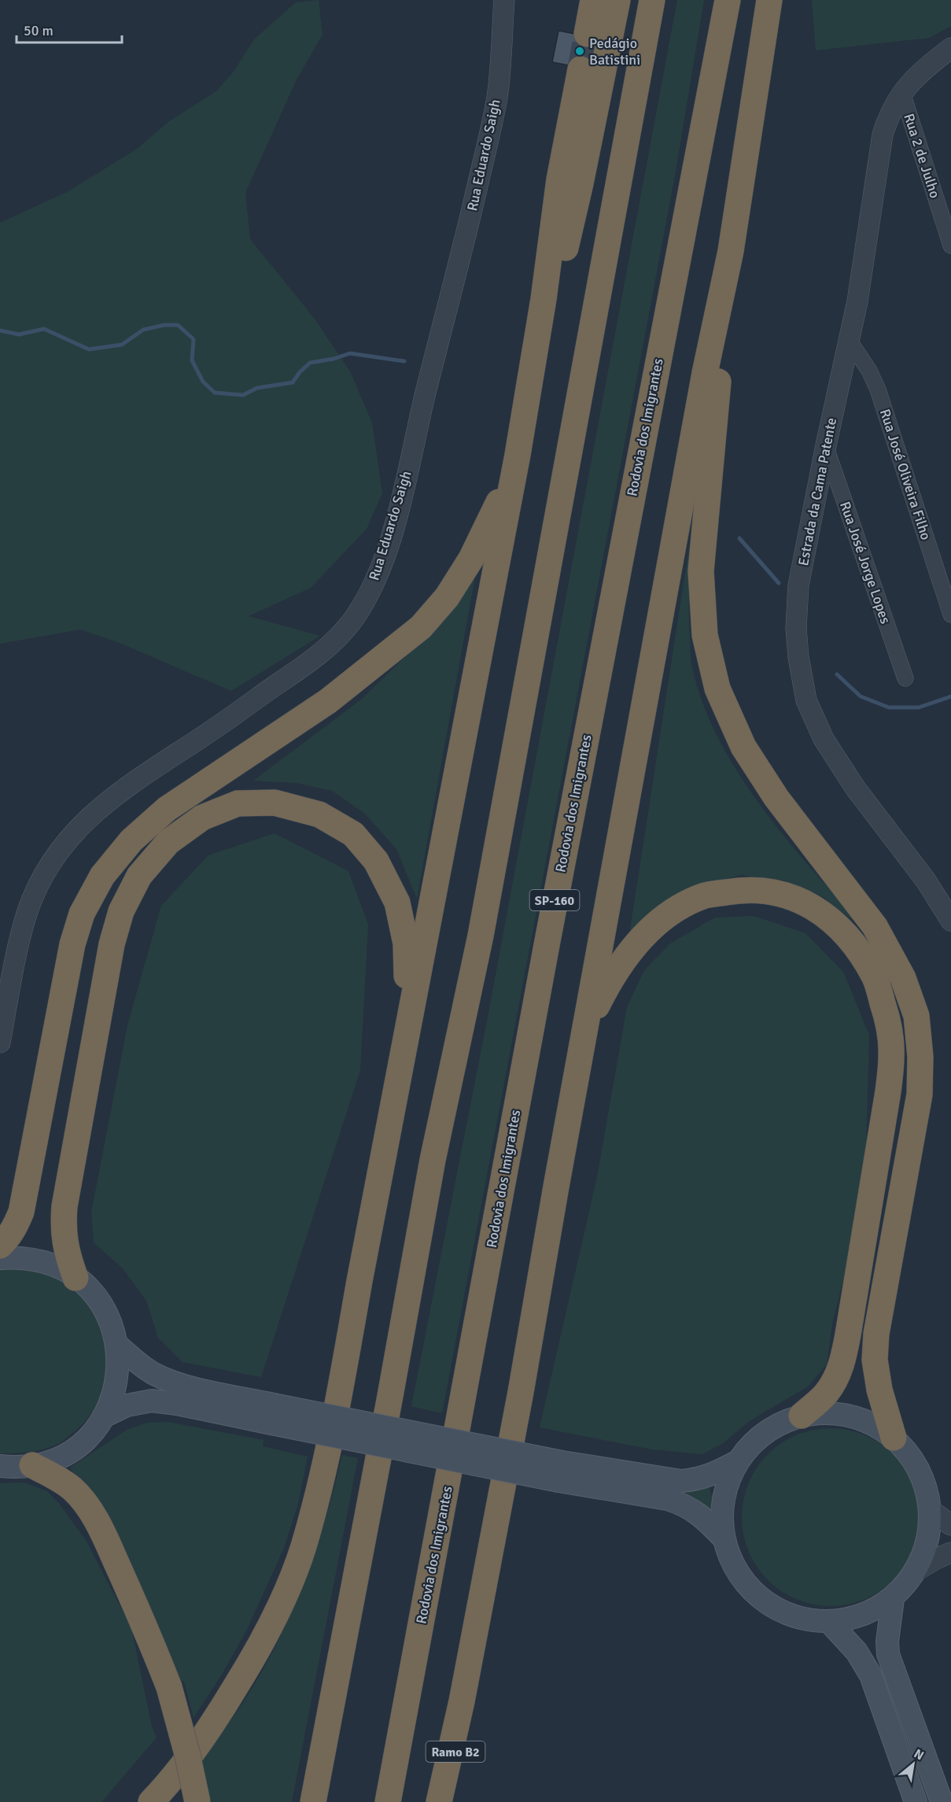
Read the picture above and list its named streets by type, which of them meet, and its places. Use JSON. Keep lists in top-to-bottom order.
{
  "streets": {
    "highway": ["Rodovia dos Imigrantes", "SP-160", "Ramo B2"],
    "street": [
      "Rua Eduardo Saigh",
      "Rua 2 de Julho",
      "Rua José Oliveira Filho",
      "Estrada da Cama Patente",
      "Rua José Jorge Lopes"
    ]
  },
  "crossings": [
    ["Rua 2 de Julho", "Estrada da Cama Patente"],
    ["Rua José Oliveira Filho", "Estrada da Cama Patente"],
    ["Estrada da Cama Patente", "Rua José Jorge Lopes"]
  ],
  "places": ["Pedágio Batistini"],
  "scale_bar": "50 m",
  "north": "top right"
}
